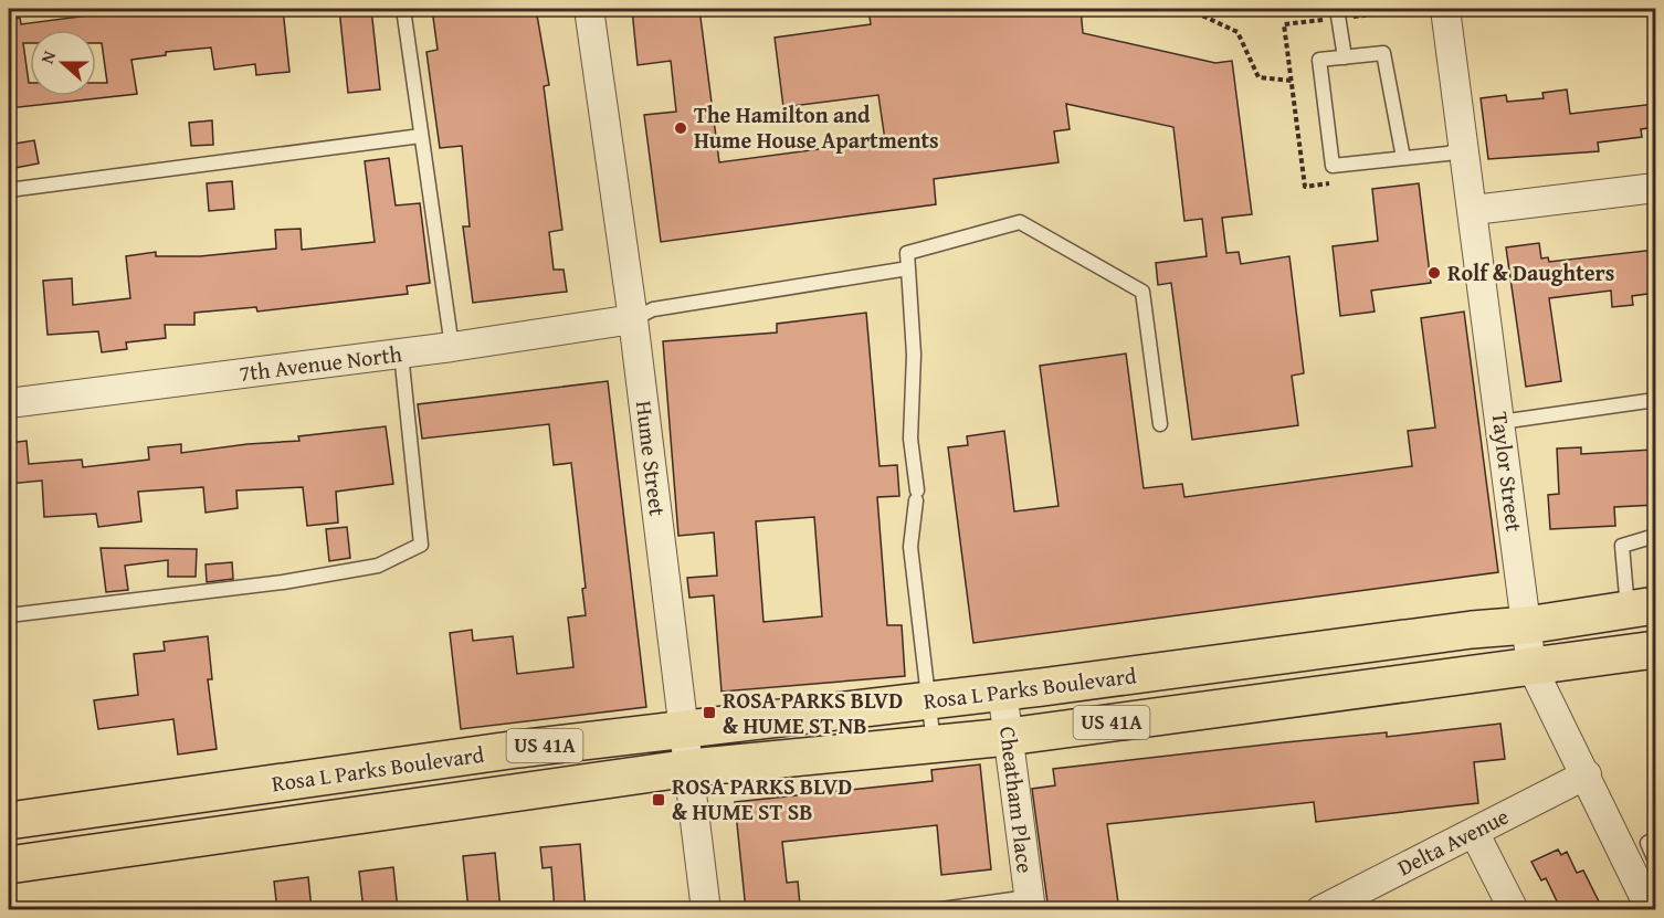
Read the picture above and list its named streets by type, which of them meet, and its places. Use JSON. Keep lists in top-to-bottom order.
{
  "streets": {
    "main road": ["Rosa L Parks Boulevard", "US 41A"],
    "street": [
      "7th Avenue North",
      "Hume Street",
      "Taylor Street",
      "Cheatham Place",
      "Delta Avenue"
    ]
  },
  "crossings": [
    ["7th Avenue North", "Hume Street"],
    ["Hume Street", "Rosa L Parks Boulevard"],
    ["Taylor Street", "Rosa L Parks Boulevard"],
    ["Taylor Street", "Delta Avenue"],
    ["Rosa L Parks Boulevard", "Cheatham Place"]
  ],
  "places": {
    "other": ["The Hamilton and Hume House Apartments", "Rolf & Daughters"],
    "transit": ["ROSA PARKS BLVD & HUME ST NB", "ROSA PARKS BLVD & HUME ST SB"]
  },
  "north": "left"
}
